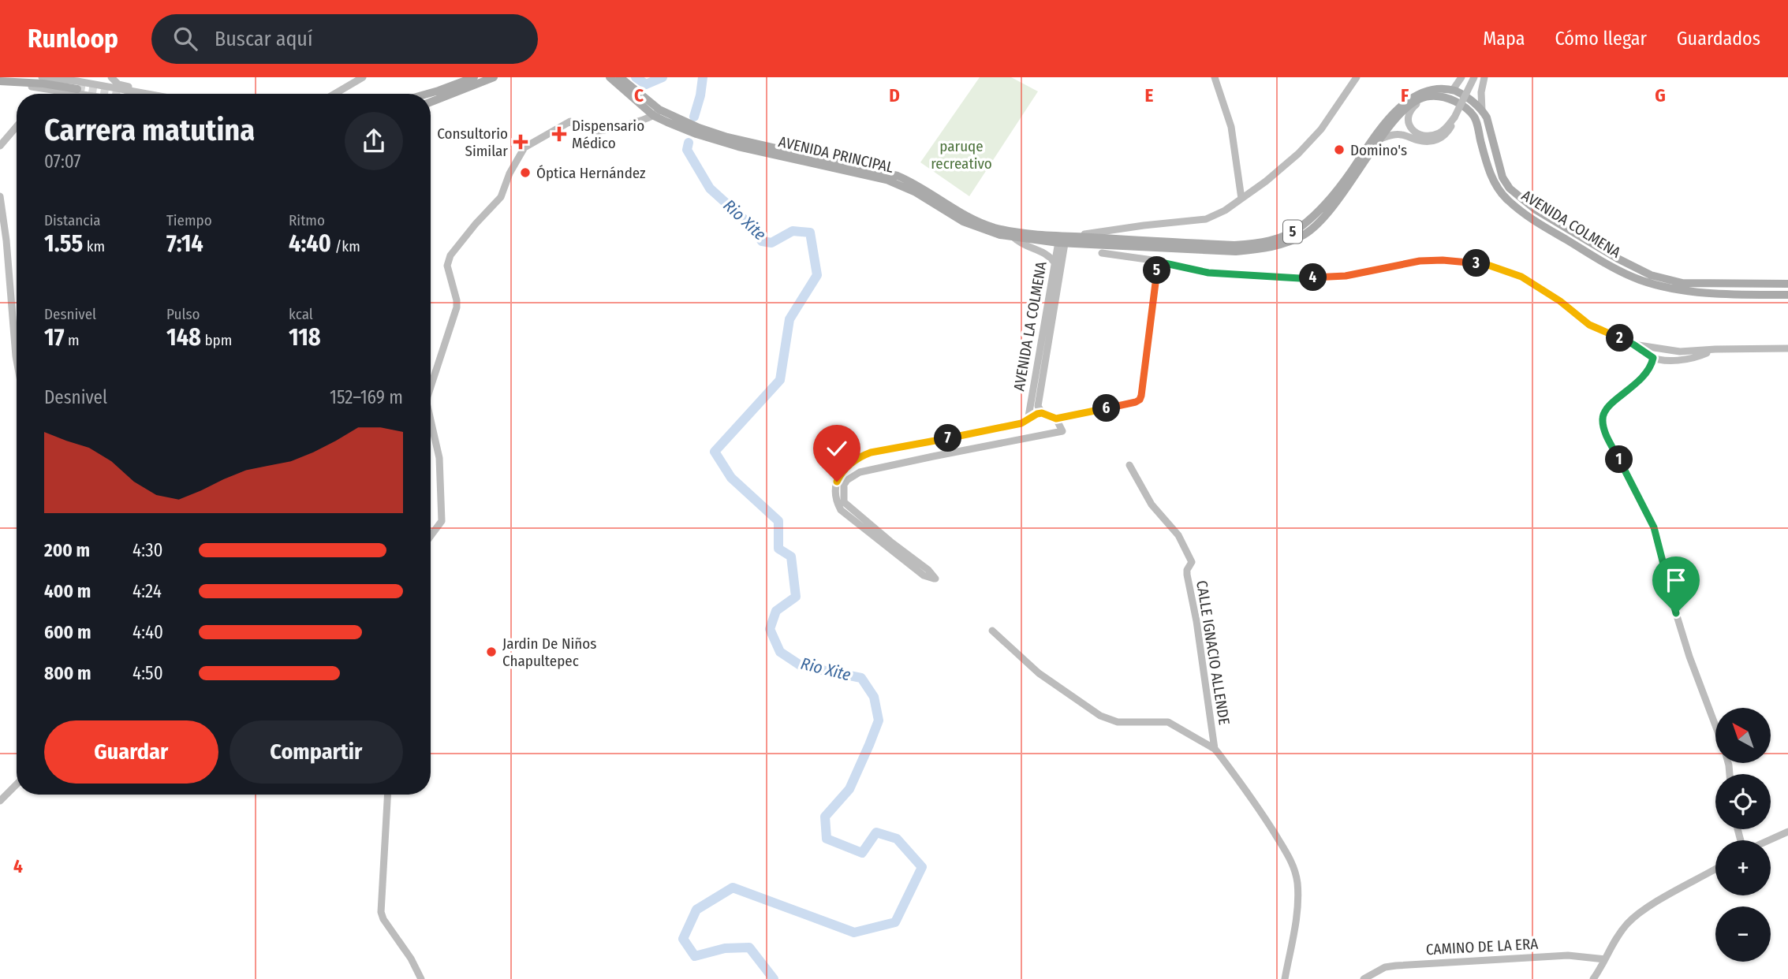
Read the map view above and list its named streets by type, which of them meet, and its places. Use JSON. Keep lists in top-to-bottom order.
{
  "streets": {
    "main road": ["AVENIDA PRINCIPAL", "AVENIDA COLMENA", "5"],
    "street": ["AVENIDA LA COLMENA", "CALLE IGNACIO ALLENDE", "CAMINO DE LA ERA"]
  },
  "crossings": [
    ["AVENIDA PRINCIPAL", "5"],
    ["AVENIDA PRINCIPAL", "AVENIDA LA COLMENA"],
    ["AVENIDA COLMENA", "5"],
    ["5", "AVENIDA LA COLMENA"]
  ],
  "water": ["Rio Xite"],
  "parks": ["paruqe recreativo"],
  "places": {
    "health": ["Dispensario Médico", "Consultorio Similar"],
    "other": ["Domino's", "Óptica Hernández", "Jardin De Niños Chapultepec"]
  },
  "north": "top left",
  "page": {
    "header": "Runloop",
    "search": "Buscar aquí",
    "nav": ["Mapa", "Cómo llegar", "Guardados"],
    "heading": ["Carrera matutina", "07:07"],
    "stats": [
      ["Distancia", "1.55 km"],
      ["Tiempo", "7:14"],
      ["Ritmo", "4:40 /km"],
      ["Desnivel", "17 m"],
      ["Pulso", "148 bpm"],
      ["kcal", "118"]
    ],
    "pins": [
      "3",
      "5",
      "4",
      "2",
      "6",
      "7",
      "1"
    ],
    "chart": ["Desnivel", "152–169 m"],
    "list": [
      {
        "name": "200 m",
        "note": "4:30"
      },
      {
        "name": "400 m",
        "note": "4:24"
      },
      {
        "name": "600 m",
        "note": "4:40"
      },
      {
        "name": "800 m",
        "note": "4:50"
      }
    ],
    "map_buttons": ["+", "−"],
    "buttons": ["Guardar", "Compartir"]
  },
  "grid": {
    "columns": [
      "C",
      "D",
      "E",
      "F",
      "G"
    ],
    "rows": ["4"]
  }
}
